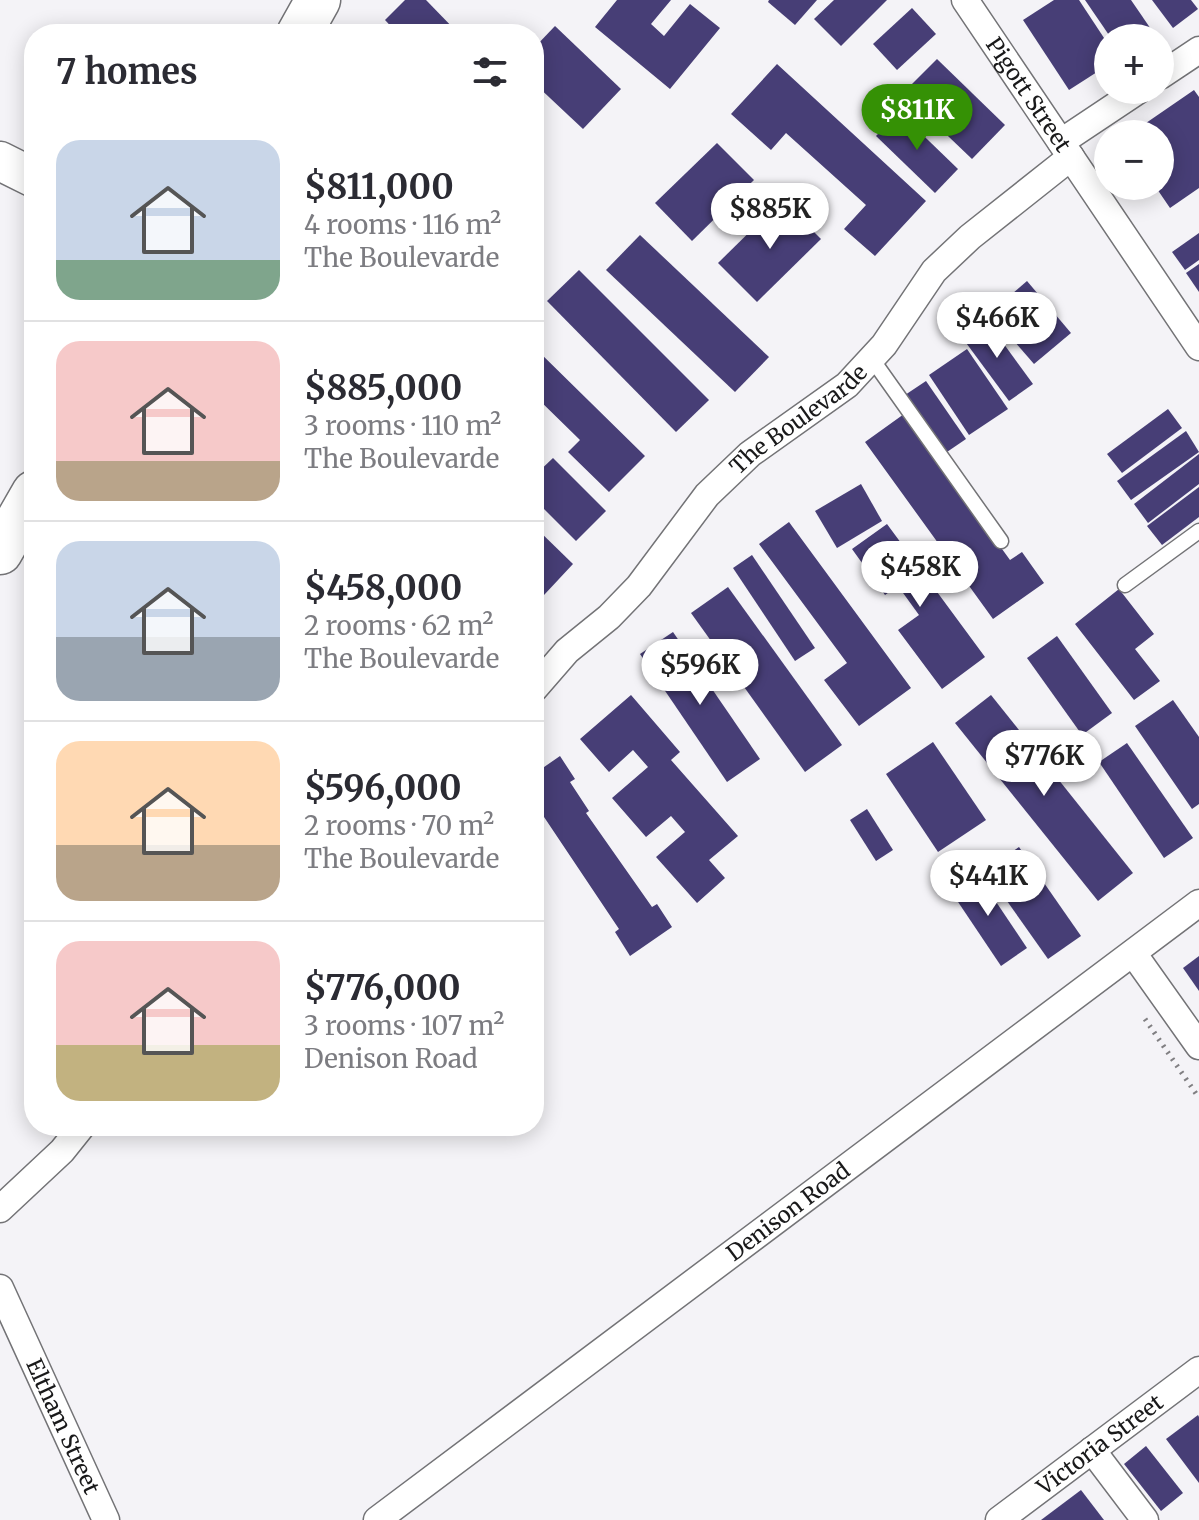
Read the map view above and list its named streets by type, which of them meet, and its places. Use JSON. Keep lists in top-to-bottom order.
{
  "streets": {
    "street": [
      "Pigott Street",
      "The Boulevarde",
      "Denison Road",
      "Eltham Street",
      "Victoria Street"
    ]
  },
  "crossings": [
    ["Pigott Street", "The Boulevarde"]
  ],
  "page": {
    "map_buttons": ["+", "−"],
    "heading": "7 homes",
    "price": [
      "$811K",
      "$885K",
      "$466K",
      "$458K",
      "$596K",
      "$776K",
      "$441K"
    ],
    "list": [
      {
        "name": "$811,000",
        "note": "4 rooms · 116 m² · The Boulevarde"
      },
      {
        "name": "$885,000",
        "note": "3 rooms · 110 m² · The Boulevarde"
      },
      {
        "name": "$458,000",
        "note": "2 rooms · 62 m² · The Boulevarde"
      },
      {
        "name": "$596,000",
        "note": "2 rooms · 70 m² · The Boulevarde"
      },
      {
        "name": "$776,000",
        "note": "3 rooms · 107 m² · Denison Road"
      }
    ]
  }
}
